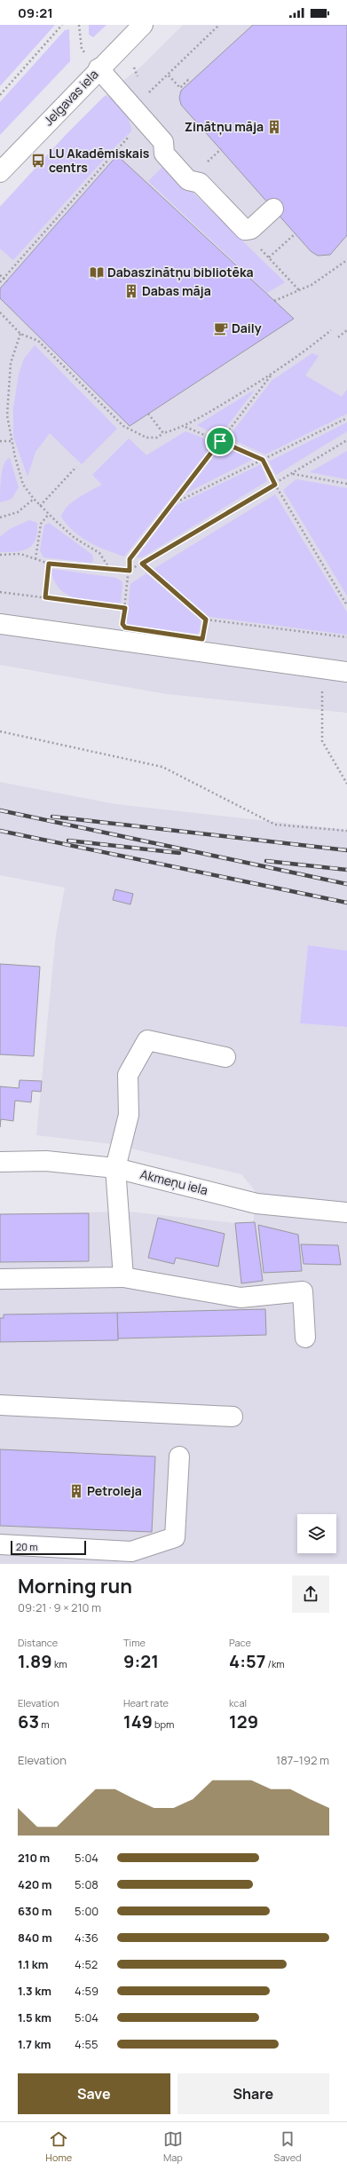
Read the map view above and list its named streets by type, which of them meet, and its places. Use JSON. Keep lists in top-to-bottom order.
{
  "streets": {
    "street": ["Jelgavas iela", "Akmeņu iela"]
  },
  "places": {
    "building": ["Zinātņu māja", "Dabas māja", "Petroleja"],
    "bus stop": ["LU Akadēmiskais centrs"],
    "library": ["Dabaszinātņu bibliotēka"],
    "cafe": ["Daily"]
  },
  "scale_bar": "20 m",
  "page": {
    "status": "09:21",
    "scale": "20 m",
    "heading": ["Morning run", "09:21 · 9 × 210 m"],
    "stats": [
      ["Distance", "1.89 km"],
      ["Time", "9:21"],
      ["Pace", "4:57 /km"],
      ["Elevation", "63 m"],
      ["Heart rate", "149 bpm"],
      ["kcal", "129"]
    ],
    "chart": ["Elevation", "187–192 m"],
    "list": [
      {
        "name": "210 m",
        "note": "5:04"
      },
      {
        "name": "420 m",
        "note": "5:08"
      },
      {
        "name": "630 m",
        "note": "5:00"
      },
      {
        "name": "840 m",
        "note": "4:36"
      },
      {
        "name": "1.1 km",
        "note": "4:52"
      },
      {
        "name": "1.3 km",
        "note": "4:59"
      },
      {
        "name": "1.5 km",
        "note": "5:04"
      },
      {
        "name": "1.7 km",
        "note": "4:55"
      }
    ],
    "buttons": ["Save", "Share"],
    "tabs": ["Home", "Map", "Saved"]
  }
}
